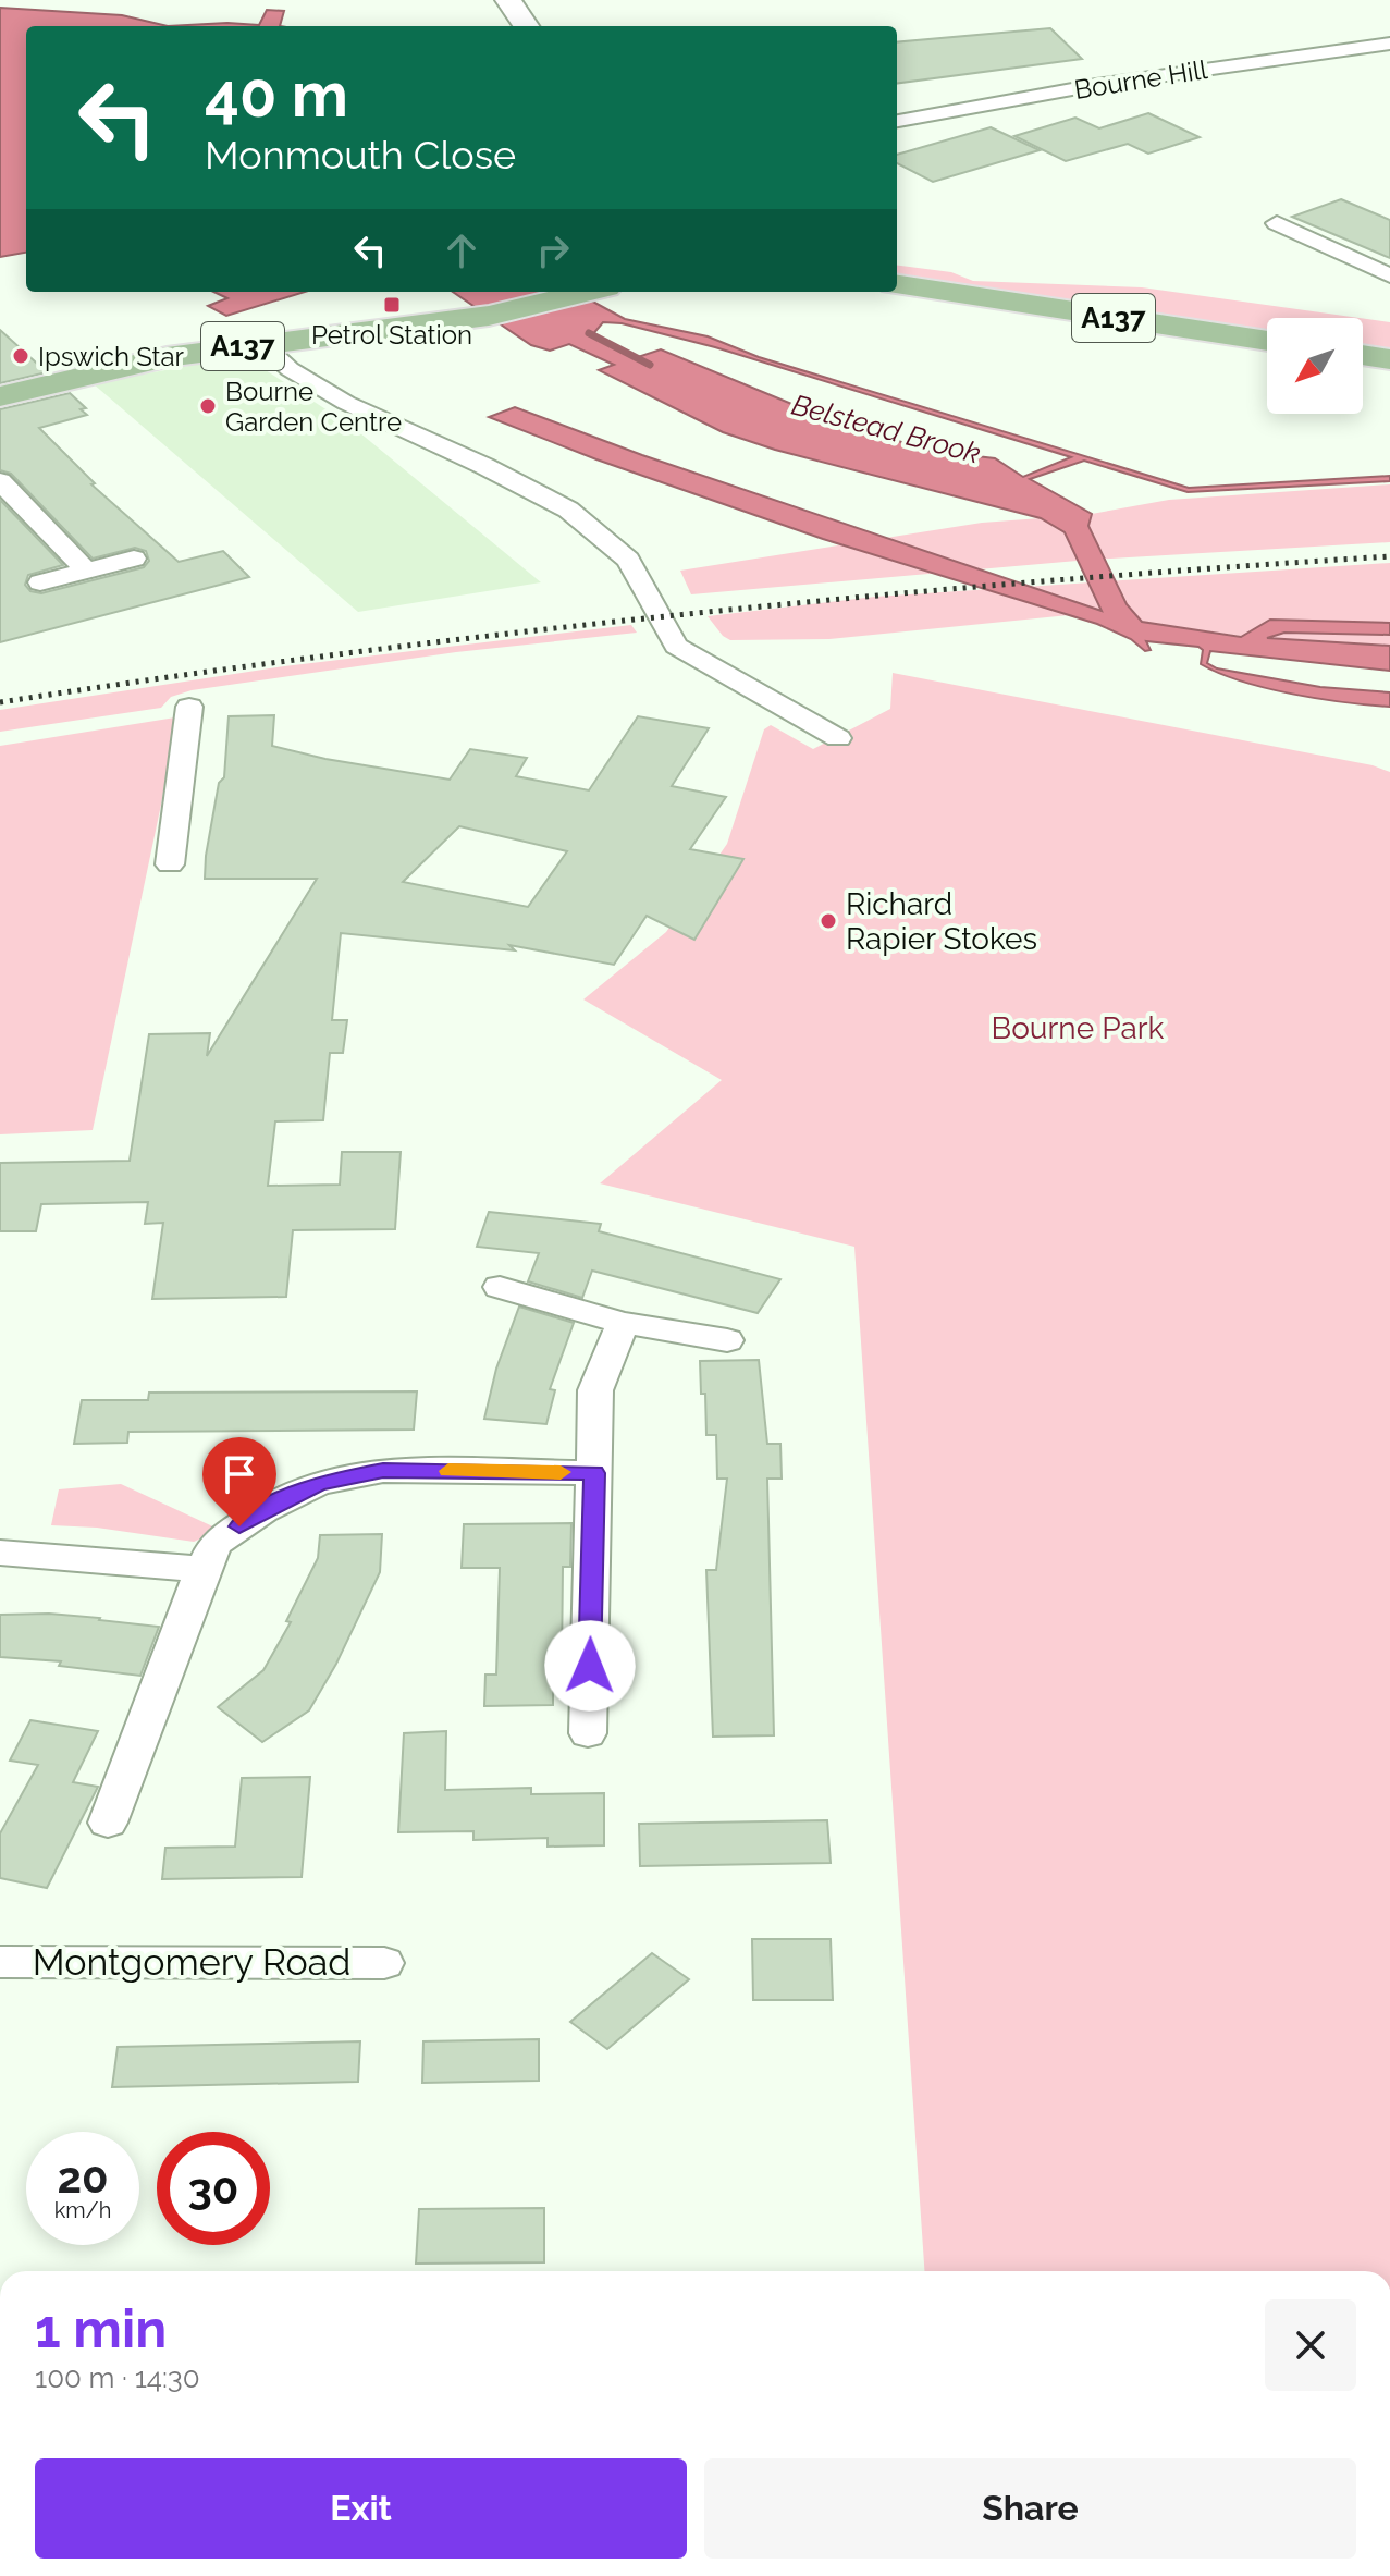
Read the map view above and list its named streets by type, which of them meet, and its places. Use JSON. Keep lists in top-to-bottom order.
{
  "streets": {
    "main road": ["A137"],
    "street": ["Bourne Hill", "Montgomery Road"]
  },
  "water": ["Belstead Brook"],
  "parks": ["Bourne Park"],
  "places": {
    "transit": ["Petrol Station"],
    "other": ["Ipswich Star", "Bourne Garden Centre", "Richard Rapier Stokes"]
  },
  "north": "bottom left",
  "page": {
    "turn": ["40 m", "Monmouth Close"],
    "speed": "20 km/h",
    "limit": "30",
    "heading": ["1 min", "100 m · 14:30"],
    "buttons": ["Exit", "Share"]
  }
}
